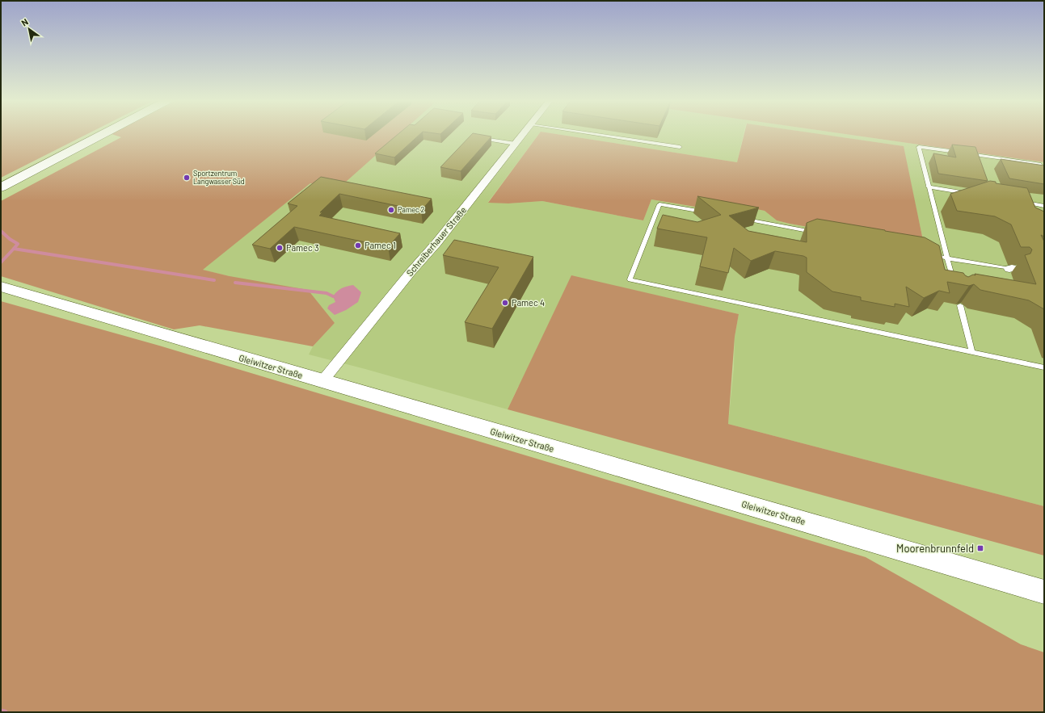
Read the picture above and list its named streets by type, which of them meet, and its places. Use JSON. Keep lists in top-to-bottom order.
{
  "streets": {
    "main road": ["Gleiwitzer Straße"],
    "street": ["Schreiberhauer Straße"]
  },
  "crossings": [
    ["Schreiberhauer Straße", "Gleiwitzer Straße"]
  ],
  "places": {
    "other": [
      "Sportzentrum Langwasser Süd",
      "Pamec 2",
      "Pamec 1",
      "Pamec 3",
      "Pamec 4"
    ],
    "transit": ["Moorenbrunnfeld"]
  },
  "north": "top left"
}
